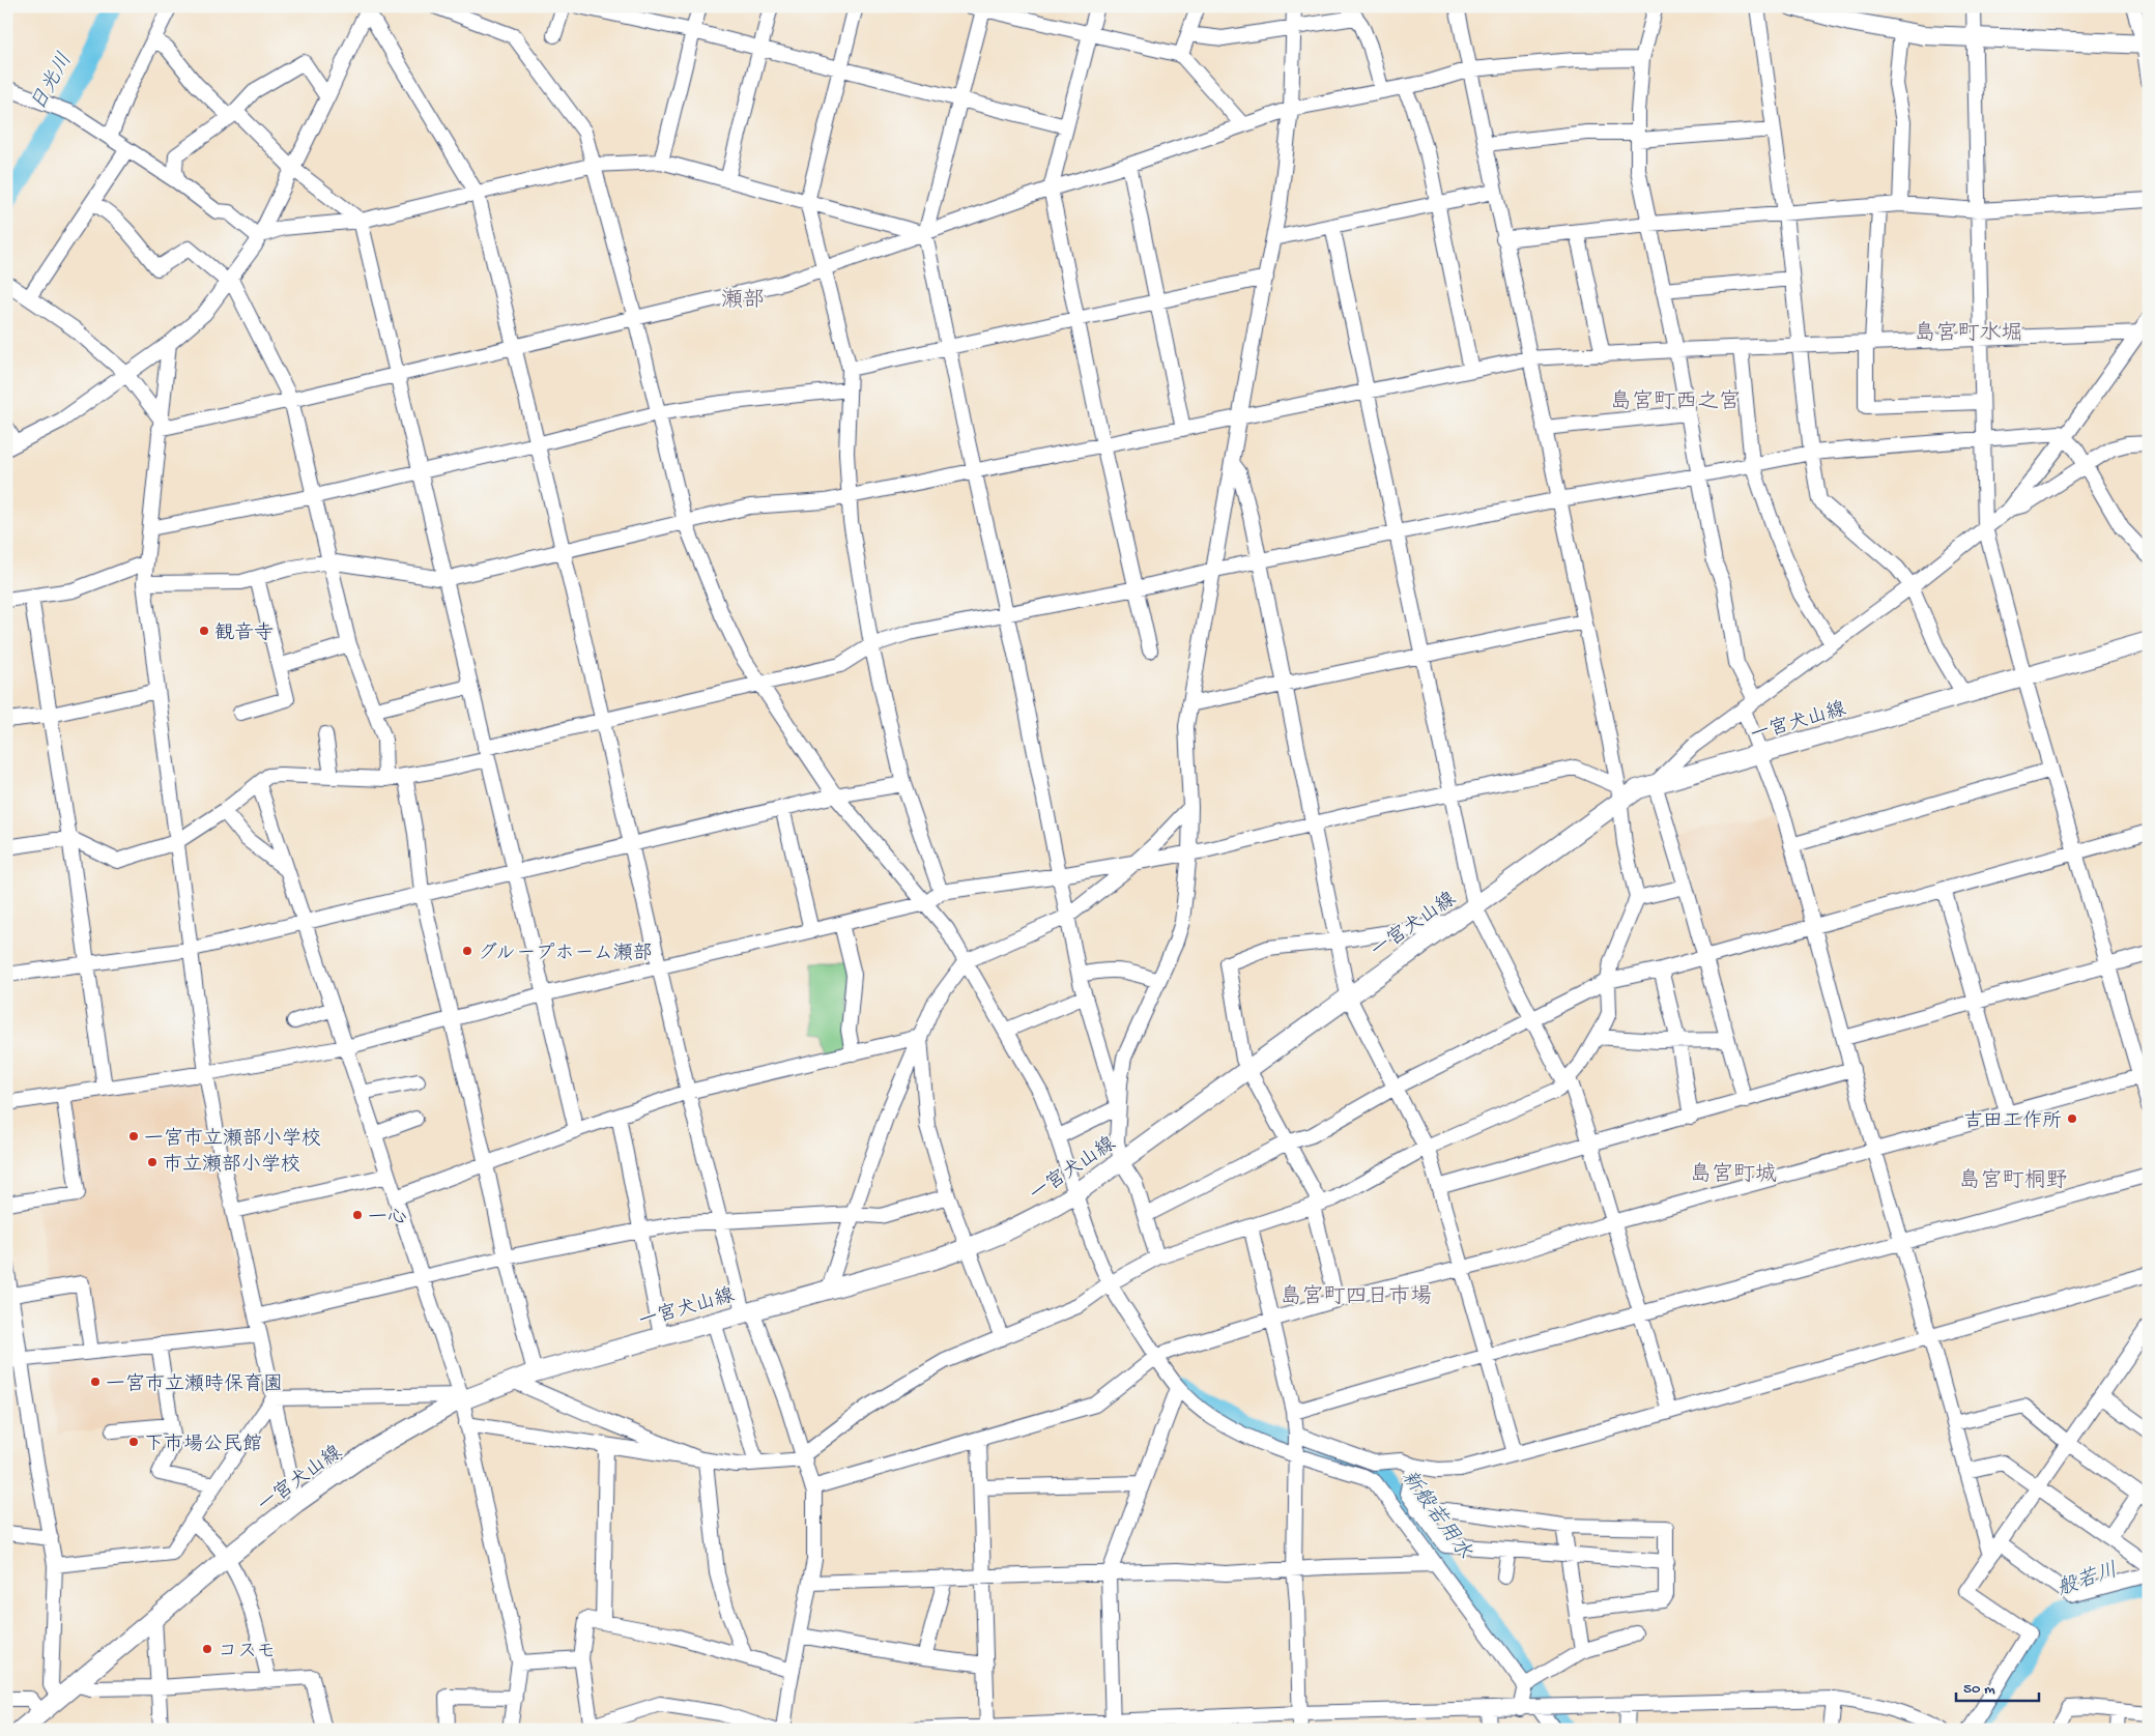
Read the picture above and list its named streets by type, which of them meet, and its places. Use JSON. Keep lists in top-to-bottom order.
{
  "streets": {
    "main road": ["一宮犬山線"]
  },
  "districts": [
    "瀬部",
    "島宮町水堀",
    "島宮町西之宮",
    "島宮町城",
    "島宮町桐野",
    "島宮町四日市場"
  ],
  "water": ["日光川", "新般若用水", "般若川"],
  "places": [
    "観音寺",
    "グループホーム瀬部",
    "吉田工作所",
    "一宮市立瀬部小学校",
    "市立瀬部小学校",
    "一心",
    "一宮市立瀬時保育園",
    "下市場公民館",
    "コスモ"
  ],
  "scale_bar": "50 m"
}
